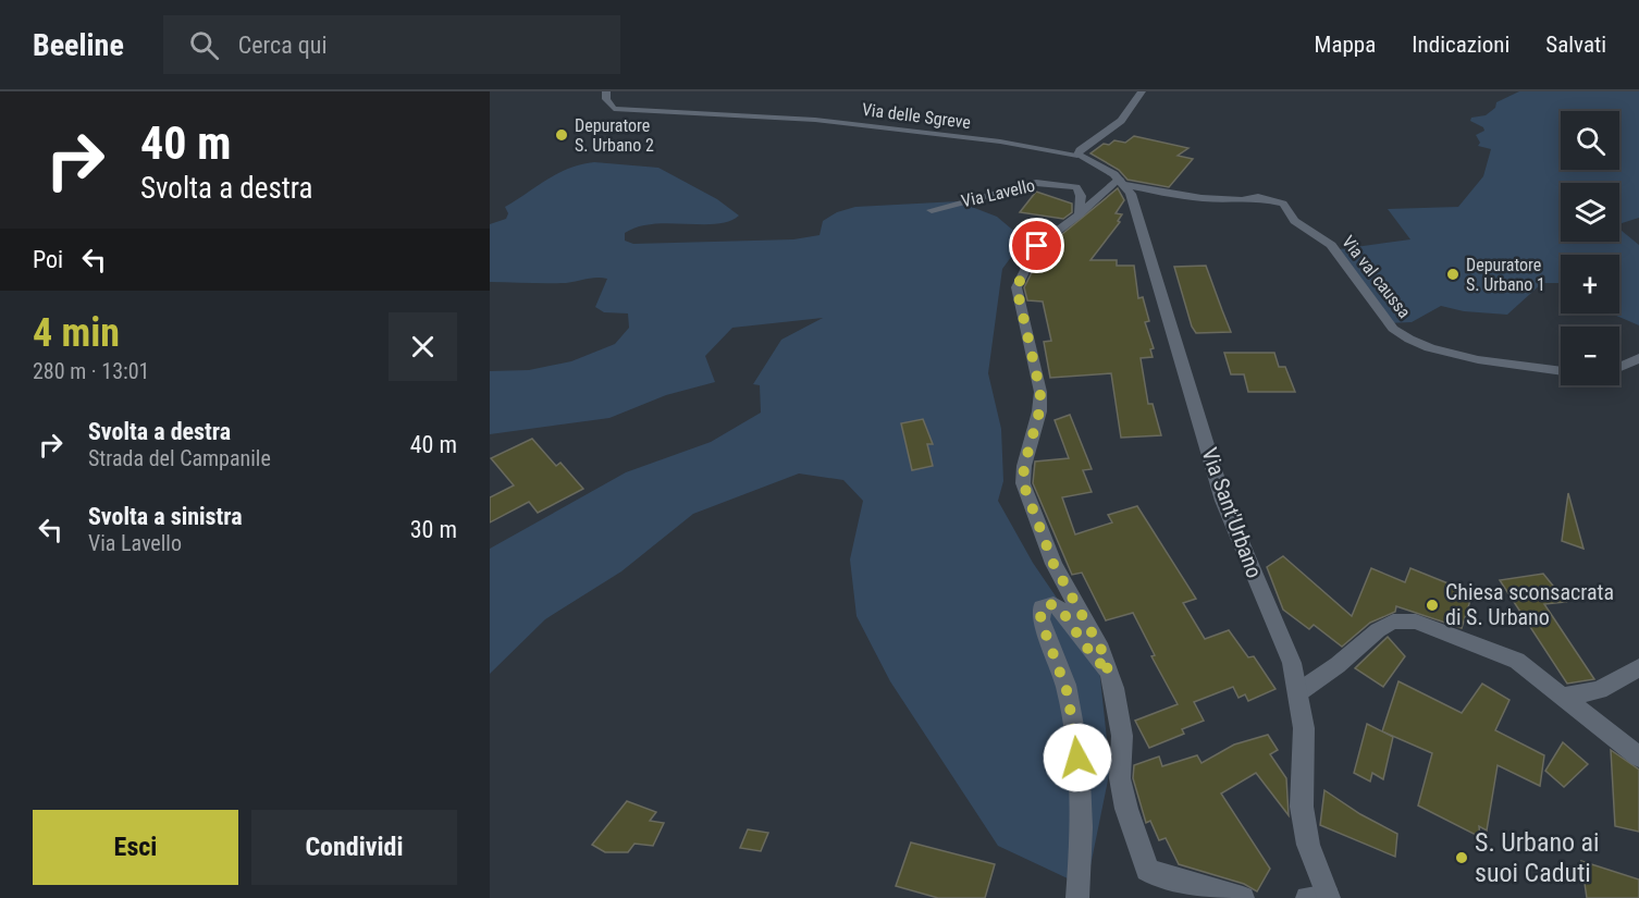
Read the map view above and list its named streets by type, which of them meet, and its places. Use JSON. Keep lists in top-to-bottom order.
{
  "streets": {
    "street": [
      "Via delle Sgreve",
      "Via Lavello",
      "Via val caussa",
      "Via Sant'Urbano"
    ]
  },
  "crossings": [
    ["Via val caussa", "Via Sant'Urbano"]
  ],
  "places": [
    "Depuratore S. Urbano 2",
    "Depuratore S. Urbano 1",
    "Chiesa sconsacrata di S. Urbano",
    "S. Urbano ai suoi Caduti"
  ],
  "page": {
    "header": "Beeline",
    "search": "Cerca qui",
    "nav": ["Mappa", "Indicazioni", "Salvati"],
    "turn": ["40 m", "Svolta a destra"],
    "map_buttons": ["+", "−"],
    "then": "Poi",
    "heading": ["4 min", "280 m · 13:01"],
    "list": [
      {
        "name": "Svolta a destra",
        "note": "Strada del Campanile",
        "value": "40 m"
      },
      {
        "name": "Svolta a sinistra",
        "note": "Via Lavello",
        "value": "30 m"
      }
    ],
    "buttons": ["Esci", "Condividi"]
  }
}
